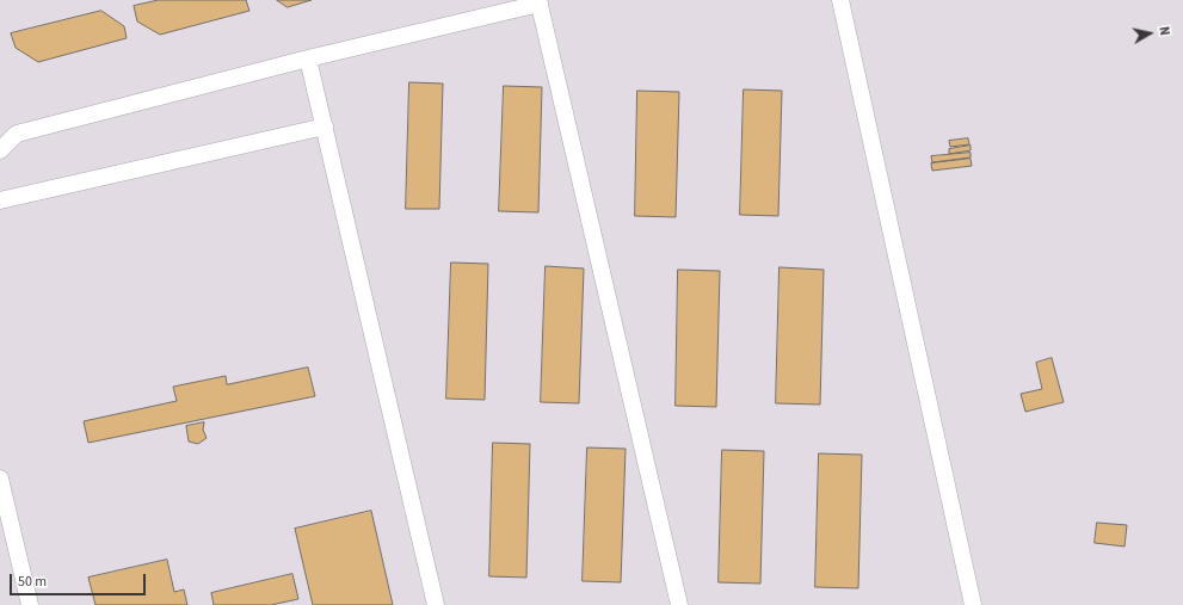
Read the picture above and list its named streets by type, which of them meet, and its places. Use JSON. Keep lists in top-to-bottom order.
{
  "scale_bar": "50 m",
  "north": "right"
}
